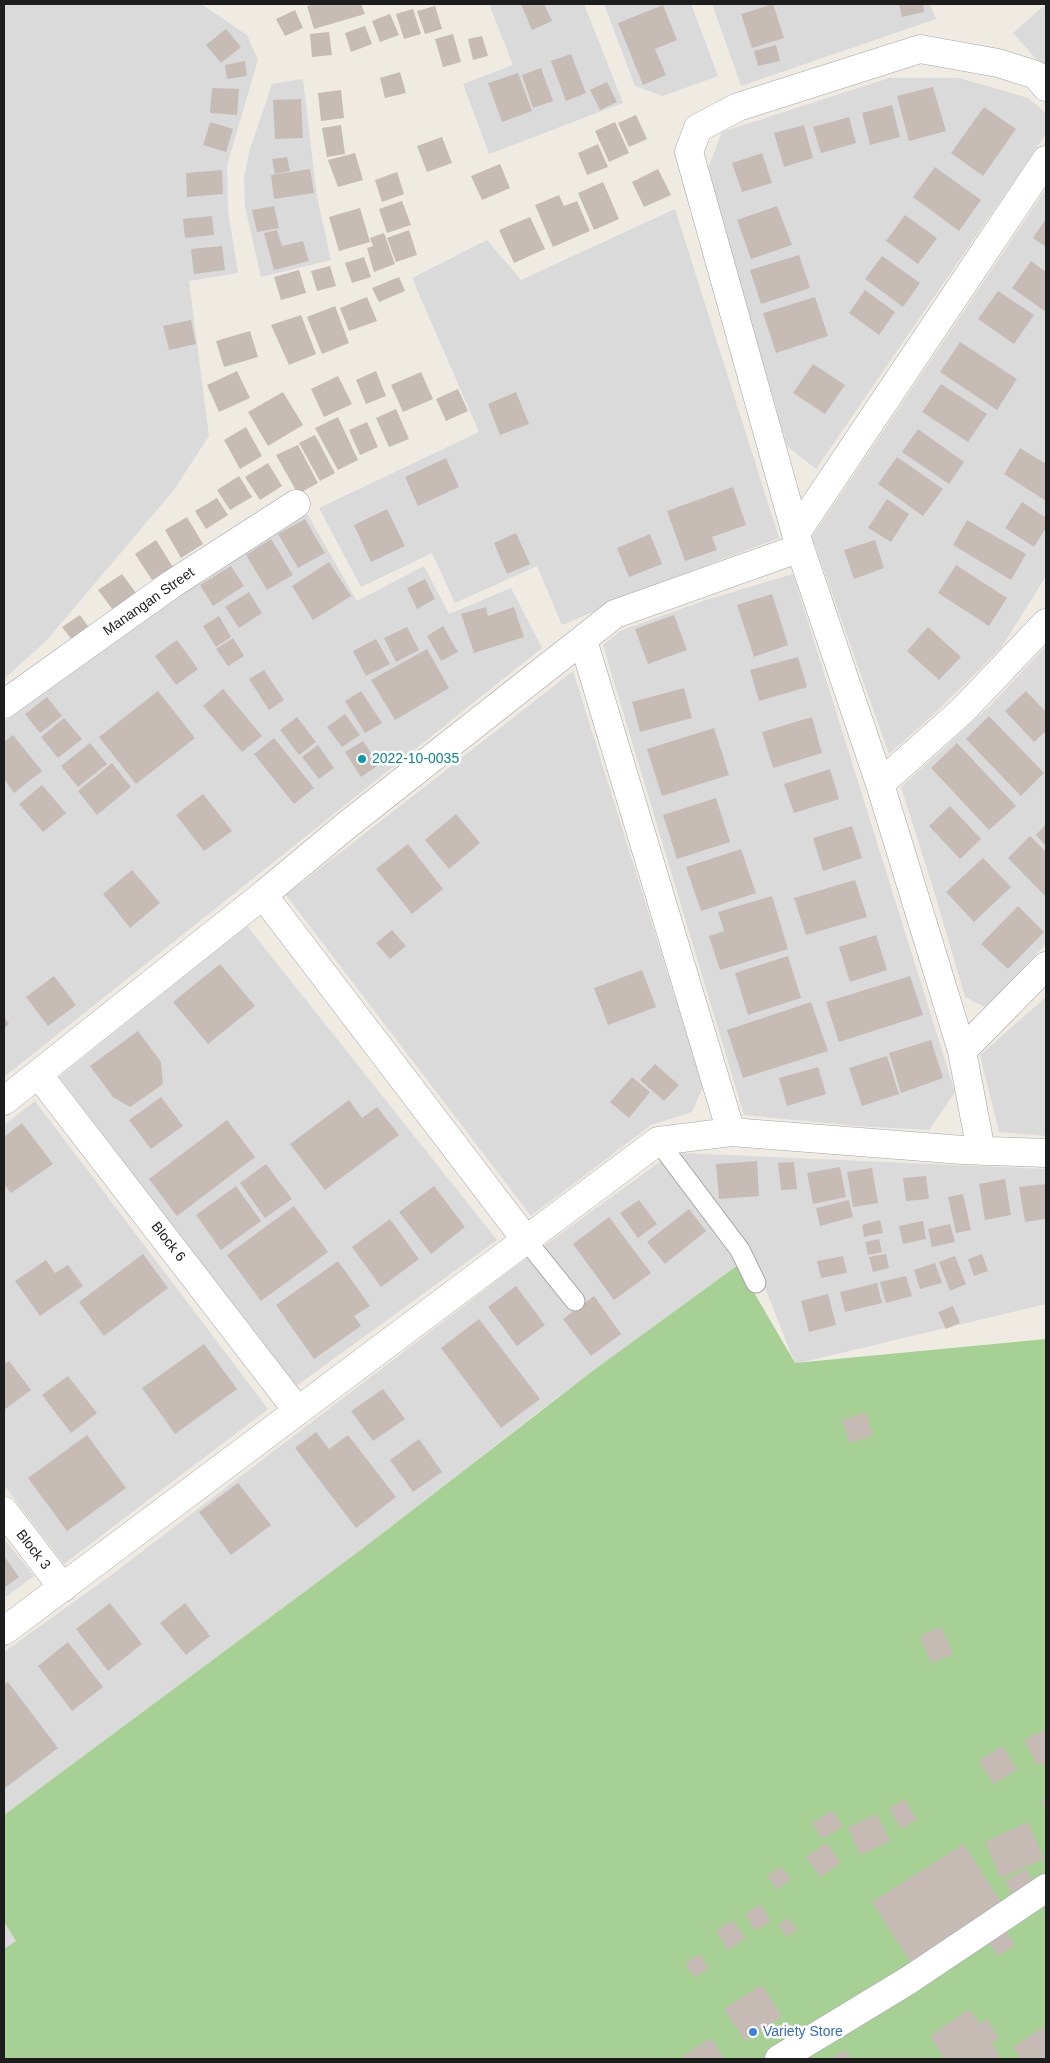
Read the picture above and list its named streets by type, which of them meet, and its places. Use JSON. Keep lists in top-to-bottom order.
{
  "streets": {
    "street": ["Manangan Street", "Block 6", "Block 3"]
  },
  "places": ["2022-10-0035", "Variety Store"]
}
